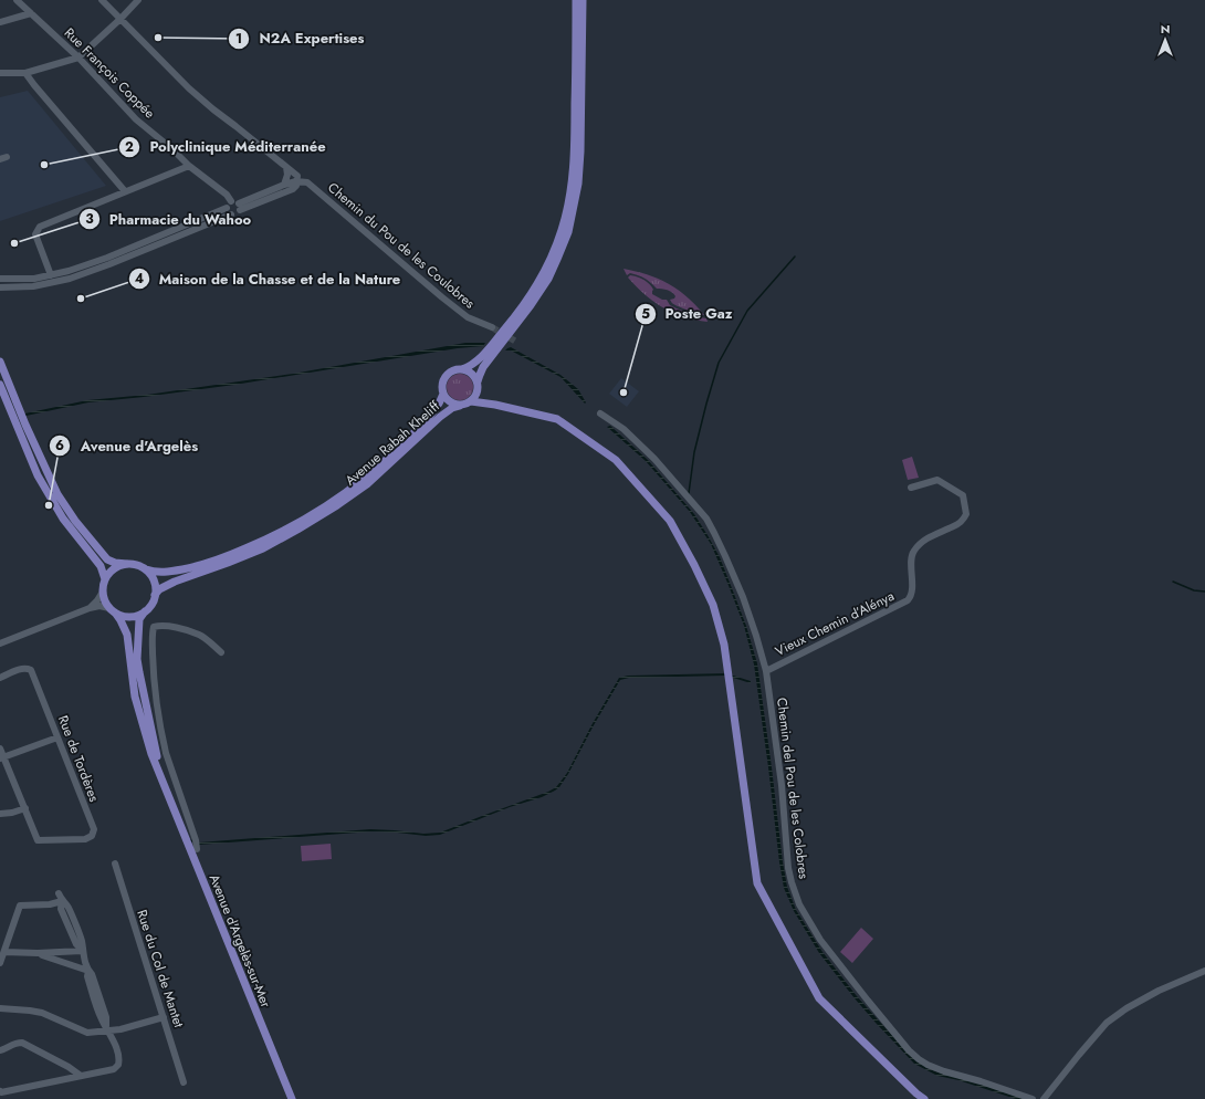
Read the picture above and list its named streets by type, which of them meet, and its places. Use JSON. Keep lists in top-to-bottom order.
{
  "streets": {
    "main road": ["Avenue Rabah Kheliff", "Avenue d'Argelès-sur-Mer"],
    "street": [
      "Rue François Coppée",
      "Chemin du Pou de les Coulobres",
      "Vieux Chemin d’Alénya",
      "Rue de Tordères",
      "Chemin del Pou de les Colobres",
      "Rue du Col de Mantet"
    ]
  },
  "crossings": [
    ["Avenue Rabah Kheliff", "Avenue d'Argelès-sur-Mer"],
    ["Vieux Chemin d’Alénya", "Chemin del Pou de les Colobres"]
  ],
  "places": [
    "N2A Expertises",
    "Polyclinique Méditerranée",
    "Pharmacie du Wahoo",
    "Maison de la Chasse et de la Nature",
    "Poste Gaz",
    "Avenue d'Argelès"
  ],
  "north": "top"
}
